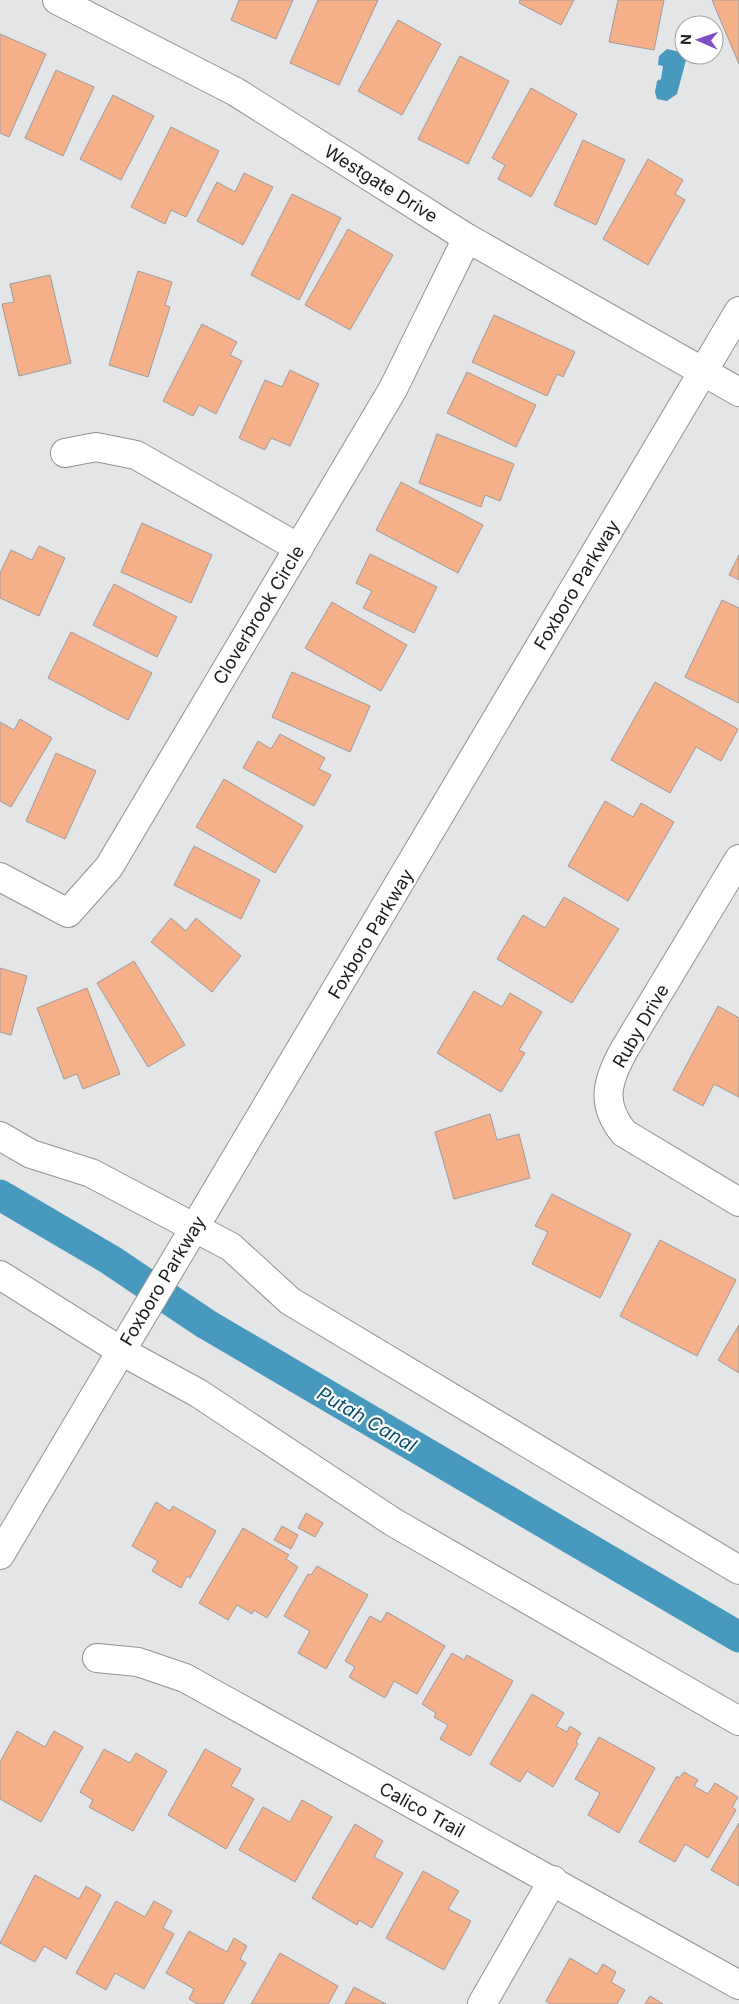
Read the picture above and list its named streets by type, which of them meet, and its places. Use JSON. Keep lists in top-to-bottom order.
{
  "streets": {
    "street": [
      "Westgate Drive",
      "Foxboro Parkway",
      "Cloverbrook Circle",
      "Ruby Drive",
      "Calico Trail"
    ]
  },
  "crossings": [
    ["Westgate Drive", "Foxboro Parkway"],
    ["Westgate Drive", "Cloverbrook Circle"]
  ],
  "water": ["Putah Canal"],
  "north": "left"
}
